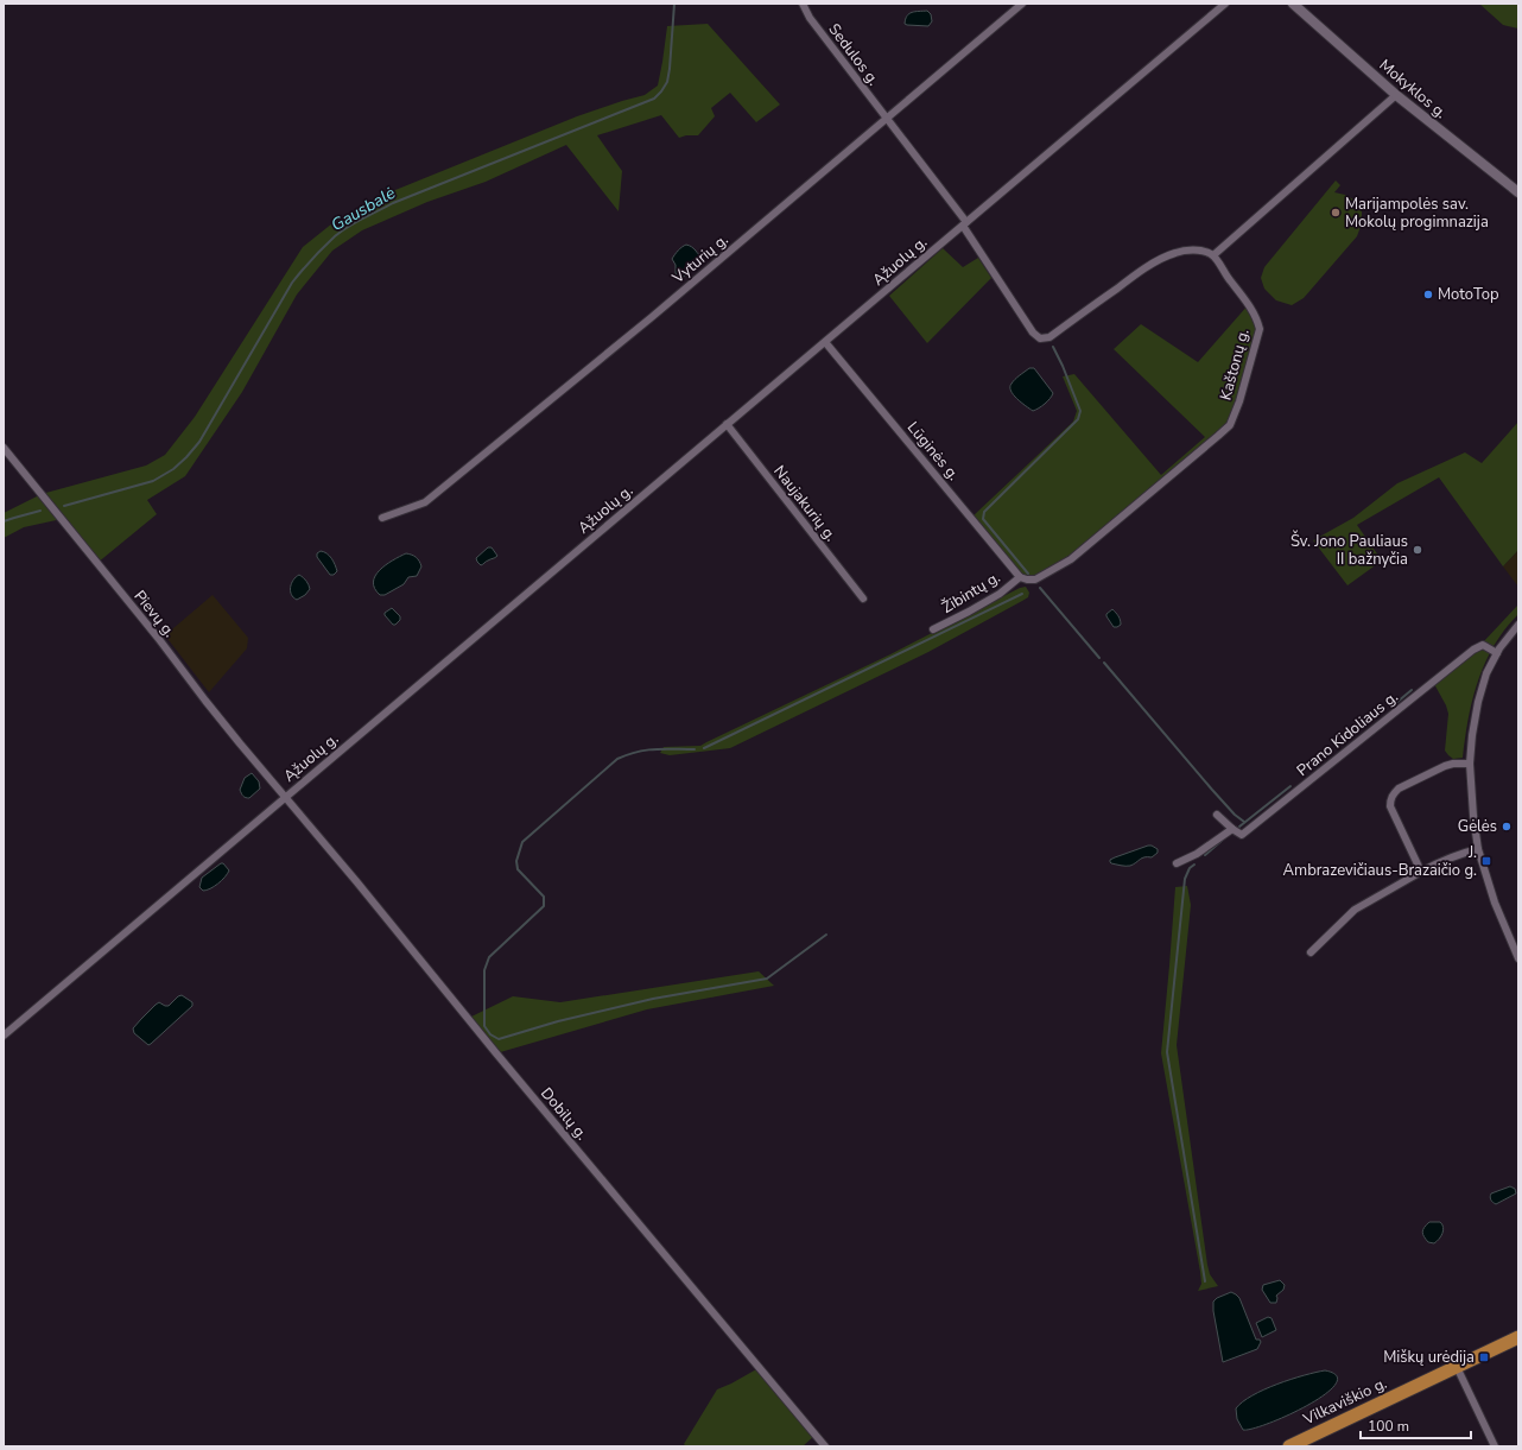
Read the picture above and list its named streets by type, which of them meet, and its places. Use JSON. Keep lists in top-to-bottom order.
{
  "streets": {
    "highway": ["Vilkaviškio g."],
    "main road": ["Mokyklos g."],
    "street": [
      "Sedulos g.",
      "Vyturių g.",
      "Ąžuolų g.",
      "Kaštonų g.",
      "Lūginės g.",
      "Naujakurių g.",
      "Žibintų g.",
      "Pievų g.",
      "Prano Kidoliaus g.",
      "Dobilų g."
    ]
  },
  "crossings": [
    ["Sedulos g.", "Vyturių g."],
    ["Sedulos g.", "Ąžuolų g."],
    ["Ąžuolų g.", "Lūginės g."],
    ["Ąžuolų g.", "Naujakurių g."],
    ["Ąžuolų g.", "Pievų g."],
    ["Ąžuolų g.", "Dobilų g."],
    ["Kaštonų g.", "Lūginės g."],
    ["Kaštonų g.", "Žibintų g."],
    ["Lūginės g.", "Žibintų g."],
    ["Pievų g.", "Dobilų g."]
  ],
  "water": ["Gausbalė"],
  "places": {
    "other": [
      "Marijampolės sav. Mokolų progimnazija",
      "MotoTop",
      "Šv. Jono Pauliaus II bažnyčia",
      "Gėlės"
    ],
    "transit": ["J. Ambrazevičiaus-Brazaičio g.", "Miškų urėdija"]
  },
  "scale_bar": "100 m"
}
